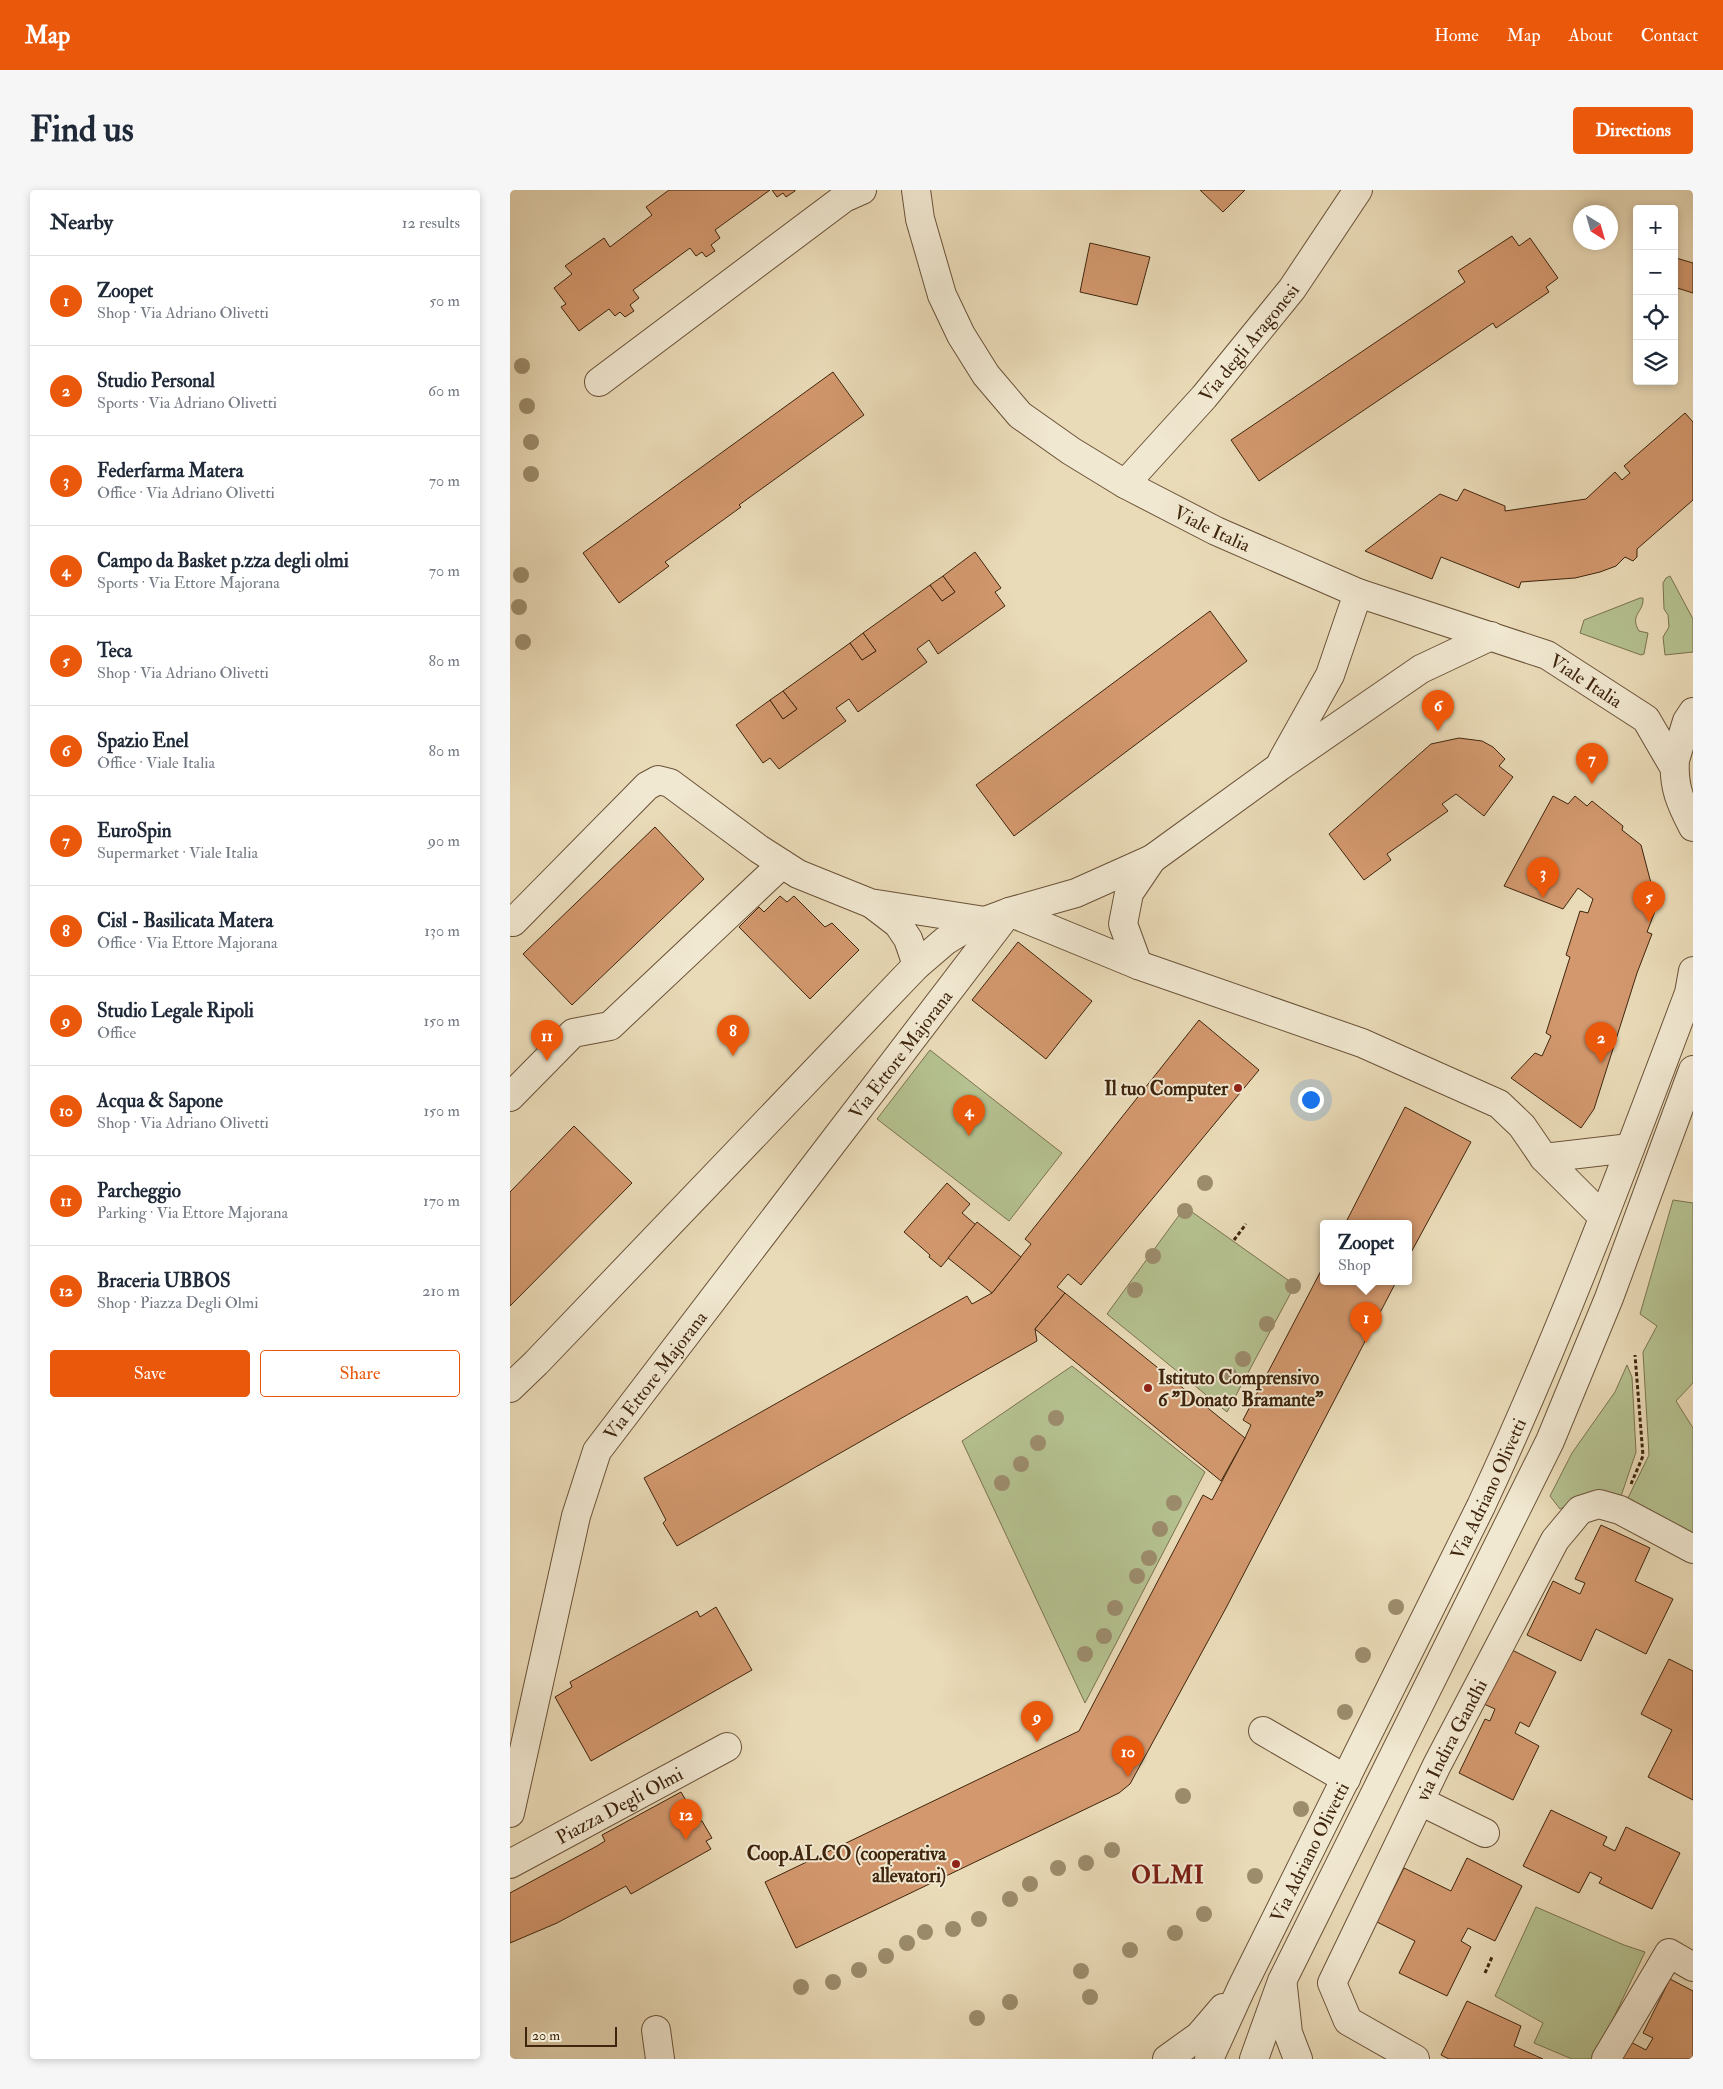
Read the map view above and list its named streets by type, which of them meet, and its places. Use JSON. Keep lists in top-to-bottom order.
{
  "streets": {
    "street": [
      "Via degli Aragonesi",
      "Viale Italia",
      "Via Ettore Majorana",
      "Via Adriano Olivetti",
      "via Indira Gandhi",
      "Piazza Degli Olmi"
    ]
  },
  "crossings": [
    ["Via degli Aragonesi", "Viale Italia"]
  ],
  "districts": ["OLMI"],
  "places": ["Il tuo Computer", "Istituto Comprensivo 6 \"Donato Bramante\"", "Coop.AL.CO (cooperativa allevatori)"],
  "scale_bar": "20 m",
  "north": "bottom right",
  "page": {
    "header": "Map",
    "nav": [
      "Home",
      "Map",
      "About",
      "Contact"
    ],
    "buttons": [
      "Directions",
      ["Save", "Share"]
    ],
    "title": "Find us",
    "heading": ["Nearby", "12 results"],
    "map_buttons": ["+", "−"],
    "list": [
      {
        "mark": "1",
        "name": "Zoopet",
        "note": "Shop · Via Adriano Olivetti",
        "value": "50 m"
      },
      {
        "mark": "2",
        "name": "Studio Personal",
        "note": "Sports · Via Adriano Olivetti",
        "value": "60 m"
      },
      {
        "mark": "3",
        "name": "Federfarma Matera",
        "note": "Office · Via Adriano Olivetti",
        "value": "70 m"
      },
      {
        "mark": "4",
        "name": "Campo da Basket p.zza degli olmi",
        "note": "Sports · Via Ettore Majorana",
        "value": "70 m"
      },
      {
        "mark": "5",
        "name": "Teca",
        "note": "Shop · Via Adriano Olivetti",
        "value": "80 m"
      },
      {
        "mark": "6",
        "name": "Spazio Enel",
        "note": "Office · Viale Italia",
        "value": "80 m"
      },
      {
        "mark": "7",
        "name": "EuroSpin",
        "note": "Supermarket · Viale Italia",
        "value": "90 m"
      },
      {
        "mark": "8",
        "name": "Cisl - Basilicata Matera",
        "note": "Office · Via Ettore Majorana",
        "value": "130 m"
      },
      {
        "mark": "9",
        "name": "Studio Legale Ripoli",
        "note": "Office",
        "value": "150 m"
      },
      {
        "mark": "10",
        "name": "Acqua & Sapone",
        "note": "Shop · Via Adriano Olivetti",
        "value": "150 m"
      },
      {
        "mark": "11",
        "name": "Parcheggio",
        "note": "Parking · Via Ettore Majorana",
        "value": "170 m"
      },
      {
        "mark": "12",
        "name": "Braceria UBBOS",
        "note": "Shop · Piazza Degli Olmi",
        "value": "210 m"
      }
    ],
    "pins": [
      "6",
      "7",
      "3",
      "5",
      "8",
      "11",
      "2",
      "4",
      "1",
      "9",
      "10",
      "12"
    ],
    "popup": ["Zoopet", "Shop"],
    "scale": "20 m"
  }
}
